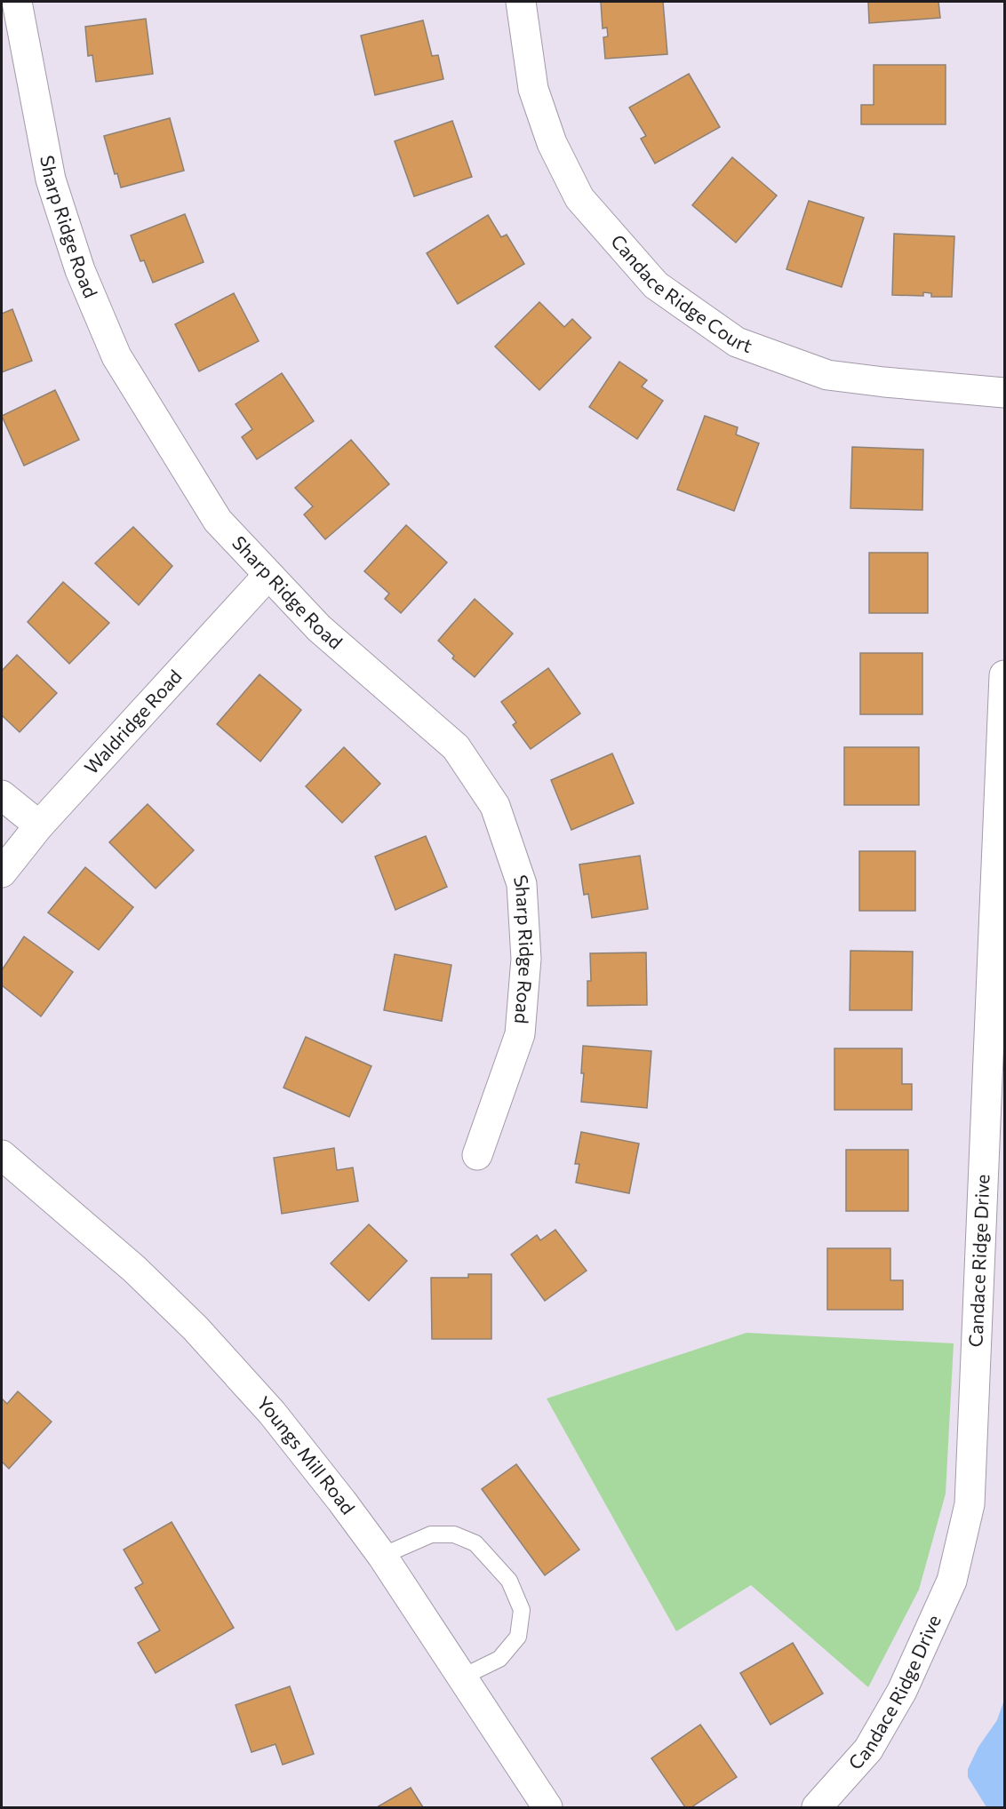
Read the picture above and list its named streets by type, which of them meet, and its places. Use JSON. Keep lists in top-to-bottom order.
{
  "streets": {
    "street": [
      "Sharp Ridge Road",
      "Candace Ridge Court",
      "Waldridge Road",
      "Candace Ridge Drive",
      "Youngs Mill Road"
    ]
  },
  "crossings": [
    ["Sharp Ridge Road", "Waldridge Road"]
  ]
}
